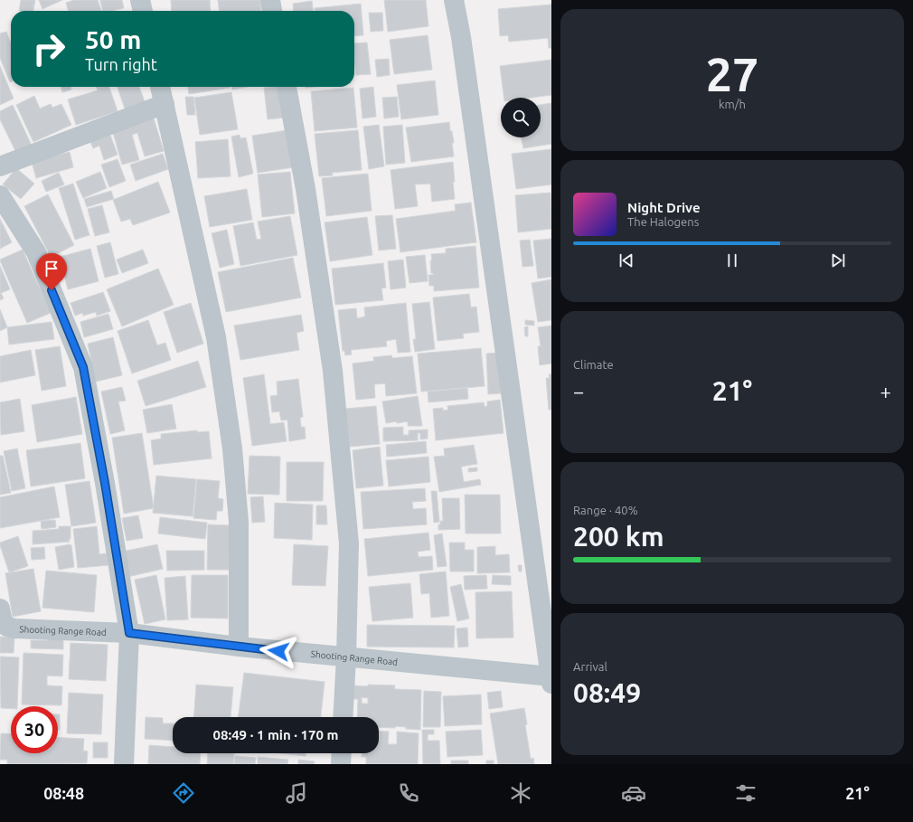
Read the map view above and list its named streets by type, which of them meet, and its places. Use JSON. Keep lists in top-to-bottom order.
{
  "streets": {
    "street": ["Shooting Range Road"]
  },
  "page": {
    "tile": [
      ["27", "km/h"],
      "Climate",
      ["Range · 40%", "200 km"],
      ["Arrival", "08:49"]
    ],
    "turn": ["50 m", "Turn right"],
    "song": ["Night Drive", "The Halogens"],
    "heat": ["−", "21°", "+"],
    "limit": "30",
    "trip": "08:49 · 1 min · 170 m",
    "tabs": ["08:48", "21°"]
  }
}
